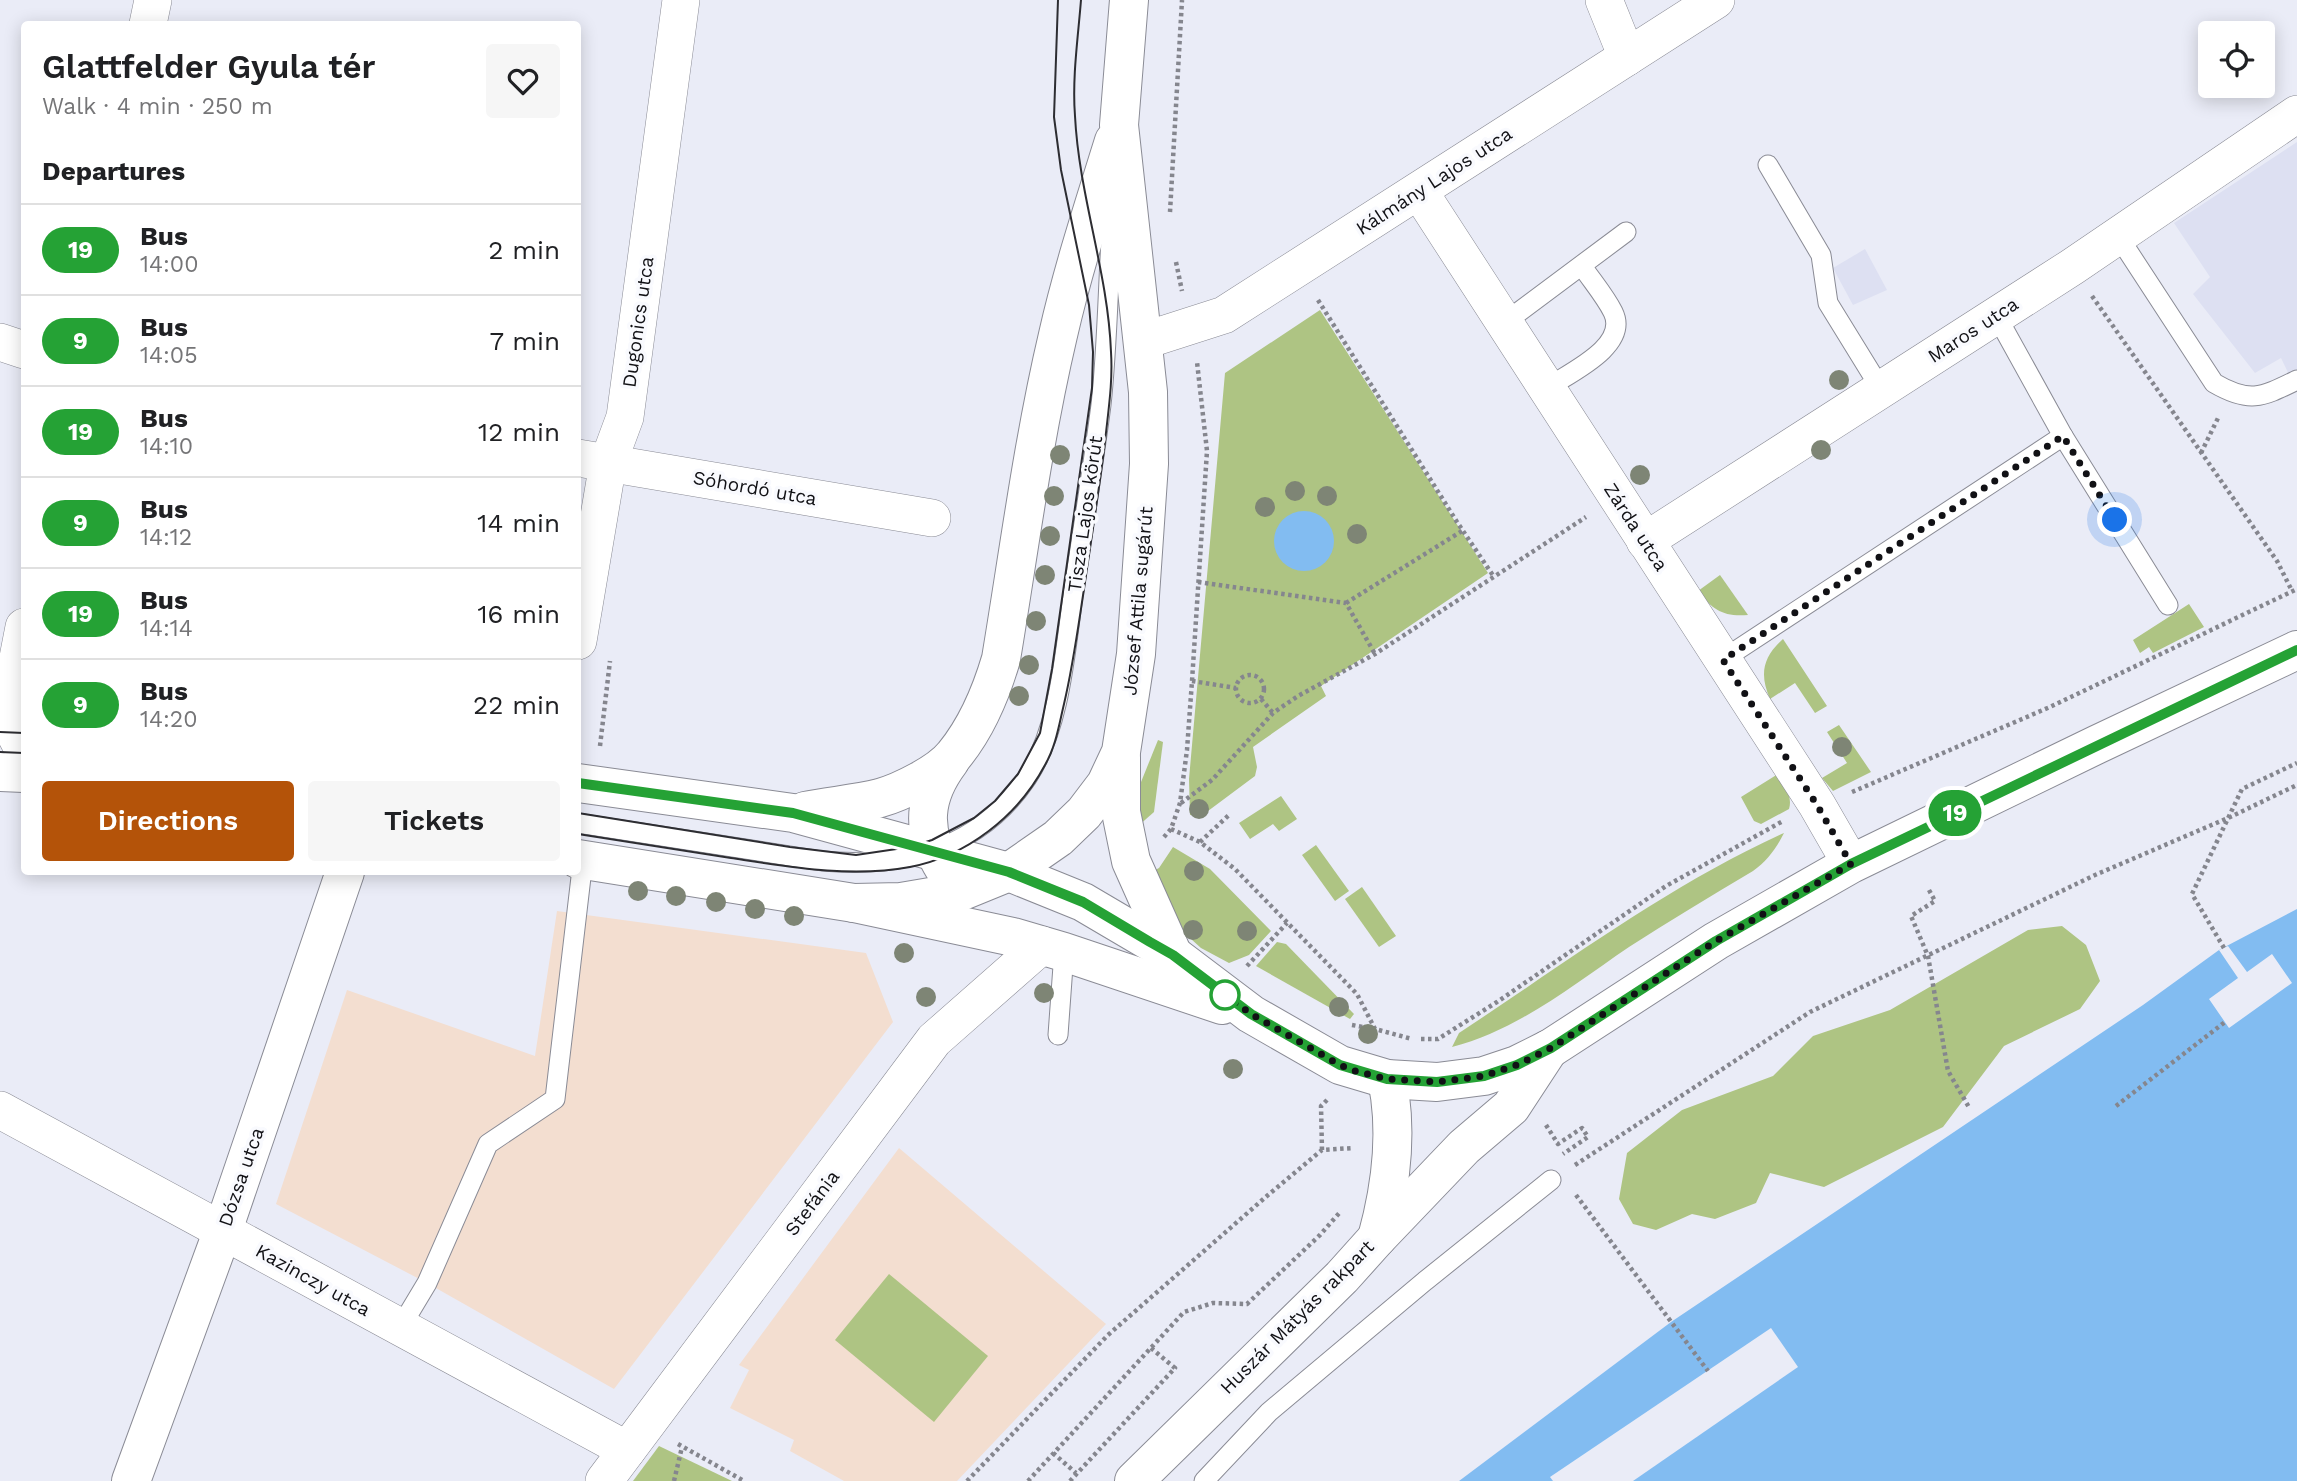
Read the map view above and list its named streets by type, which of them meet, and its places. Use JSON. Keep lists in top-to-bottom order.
{
  "streets": {
    "street": [
      "Kálmány Lajos utca",
      "Dugonics utca",
      "Maros utca",
      "Sóhordó utca",
      "Zárda utca",
      "József Attila sugárút",
      "Dózsa utca",
      "Stefánia",
      "Kazinczy utca",
      "Huszár Mátyás rakpart"
    ],
    "lane": ["Tisza Lajos körút"]
  },
  "crossings": [
    ["Kálmány Lajos utca", "Zárda utca"],
    ["Kálmány Lajos utca", "József Attila sugárút"],
    ["Dugonics utca", "Sóhordó utca"],
    ["Maros utca", "Zárda utca"],
    ["Tisza Lajos körút", "József Attila sugárút"],
    ["Dózsa utca", "Kazinczy utca"],
    ["Stefánia", "Kazinczy utca"]
  ],
  "lines": ["bus line 19"],
  "page": {
    "on_map": "19",
    "heading": [
      ["Glattfelder Gyula tér", "Walk · 4 min · 250 m"],
      "Departures"
    ],
    "list": [
      {
        "mark": "19",
        "name": "Bus",
        "note": "14:00",
        "value": "2 min"
      },
      {
        "mark": "9",
        "name": "Bus",
        "note": "14:05",
        "value": "7 min"
      },
      {
        "mark": "19",
        "name": "Bus",
        "note": "14:10",
        "value": "12 min"
      },
      {
        "mark": "9",
        "name": "Bus",
        "note": "14:12",
        "value": "14 min"
      },
      {
        "mark": "19",
        "name": "Bus",
        "note": "14:14",
        "value": "16 min"
      },
      {
        "mark": "9",
        "name": "Bus",
        "note": "14:20",
        "value": "22 min"
      }
    ],
    "buttons": ["Directions", "Tickets"]
  }
}
